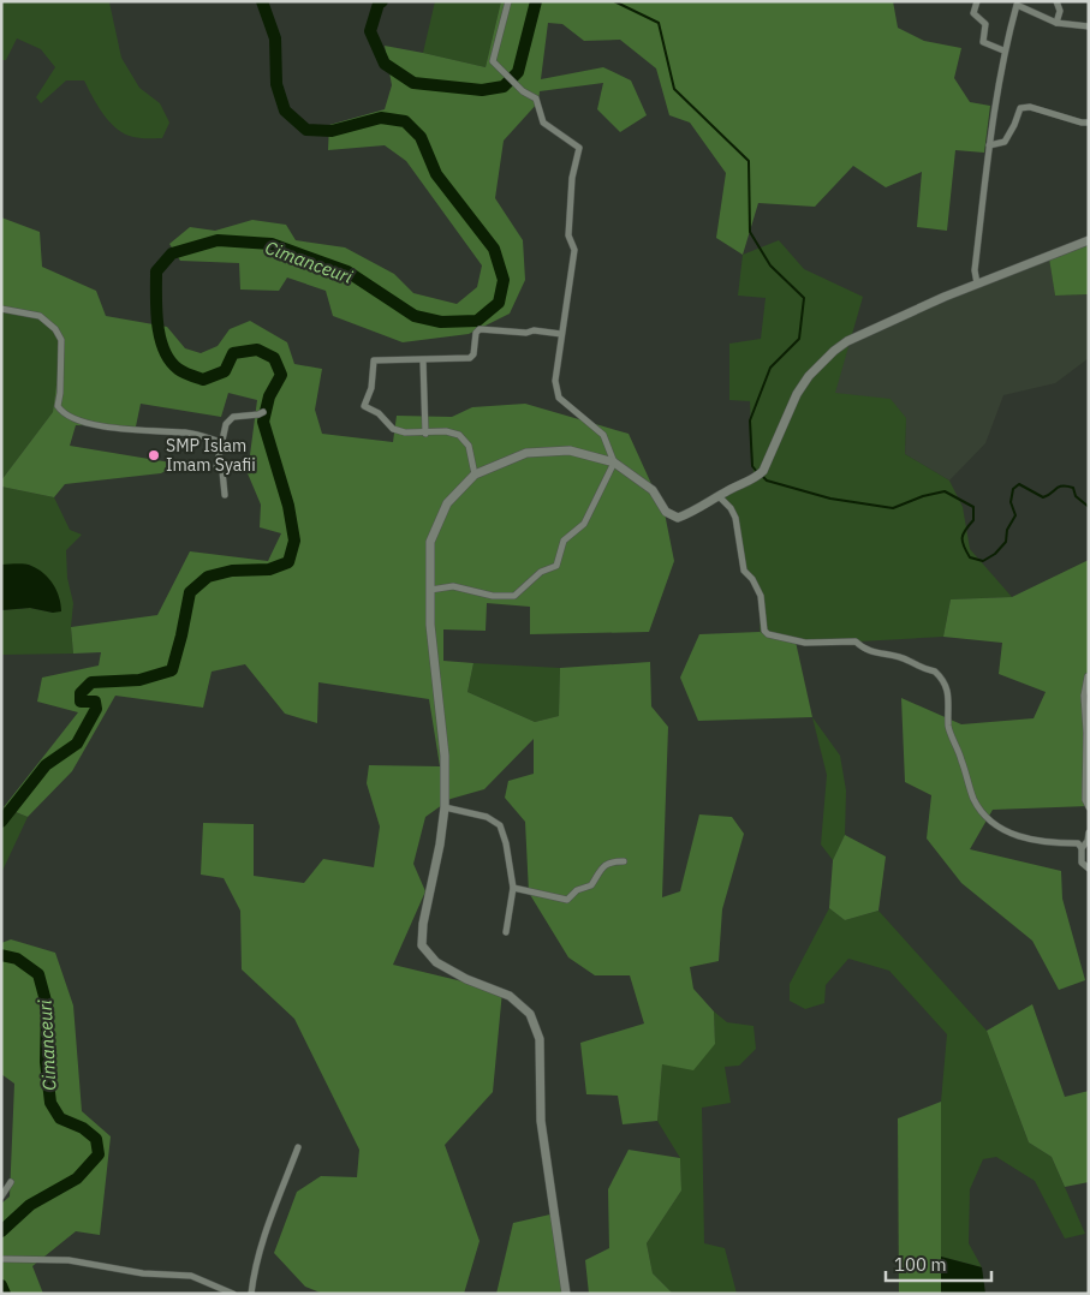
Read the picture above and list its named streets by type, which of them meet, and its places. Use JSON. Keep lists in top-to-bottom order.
{
  "water": ["Cimanceuri"],
  "places": ["SMP Islam Imam Syafii"],
  "scale_bar": "100 m"
}
